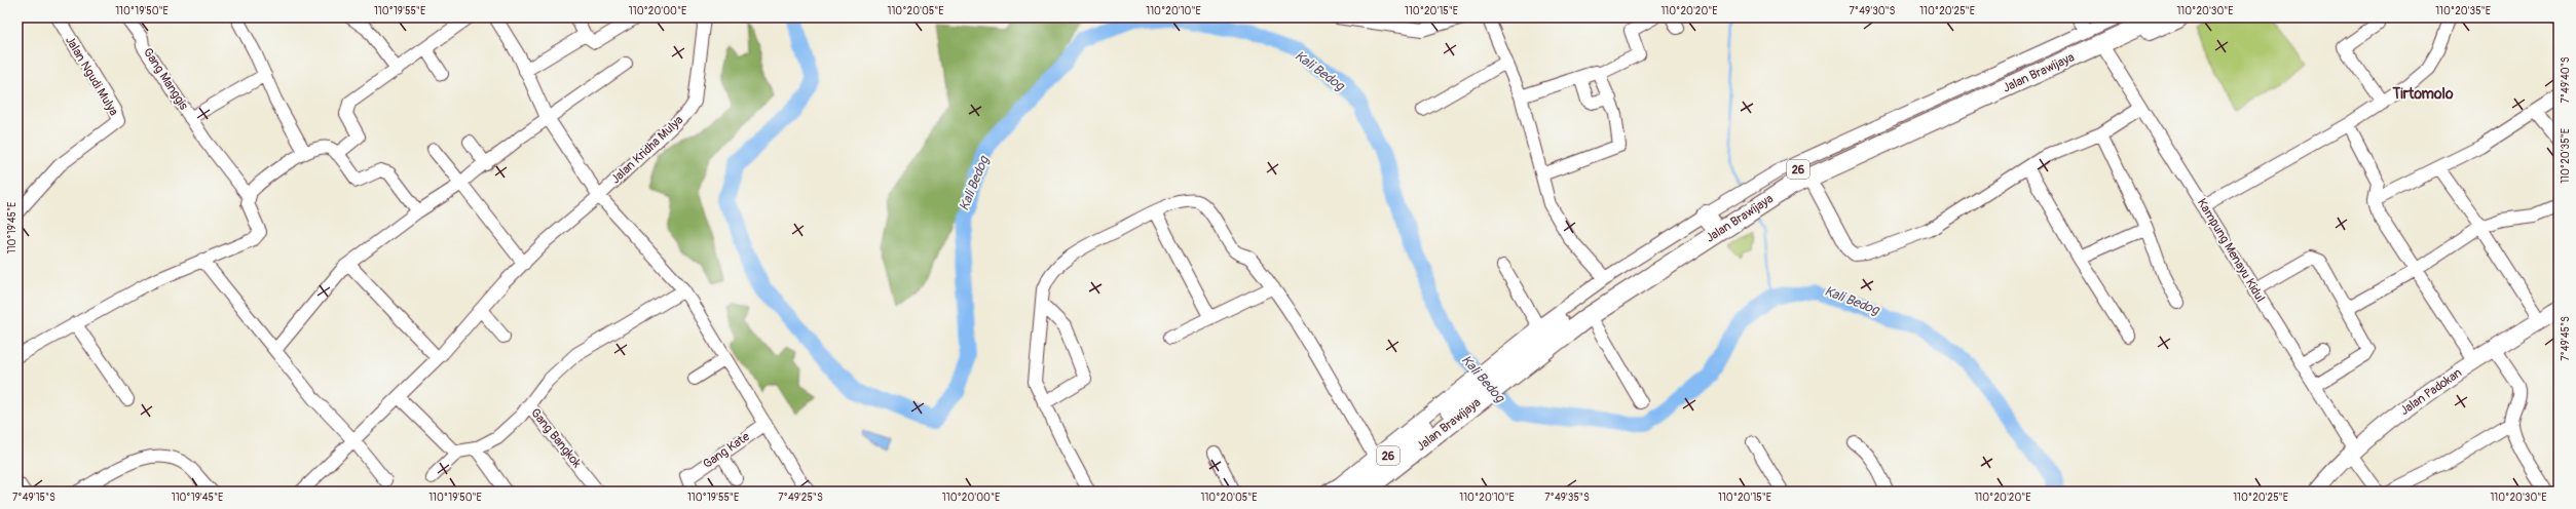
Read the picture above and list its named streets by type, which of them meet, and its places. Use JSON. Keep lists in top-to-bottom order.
{
  "streets": {
    "highway": ["Jalan Brawijaya", "26"],
    "main road": ["Jalan Padokan"],
    "street": [
      "Jalan Ngudi Mulya",
      "Gang Manggis",
      "Jalan Kridha Mulya",
      "Kampung Menayu Kidul",
      "Gang Bangkok",
      "Gang Kate"
    ]
  },
  "crossings": [
    ["Kampung Menayu Kidul", "Jalan Padokan"]
  ],
  "districts": ["Tirtomolo"],
  "water": ["Kali Bedog"],
  "coordinates": [
    "110°19'50\"E",
    "110°19'55\"E",
    "110°20'00\"E",
    "110°20'05\"E",
    "110°20'10\"E",
    "110°20'15\"E",
    "110°20'20\"E",
    "7°49'30\"S",
    "110°20'25\"E",
    "110°20'30\"E",
    "110°20'35\"E",
    "7°49'40\"S",
    "110°19'45\"E",
    "7°49'45\"S",
    "7°49'15\"S",
    "7°49'25\"S",
    "7°49'35\"S"
  ]
}
